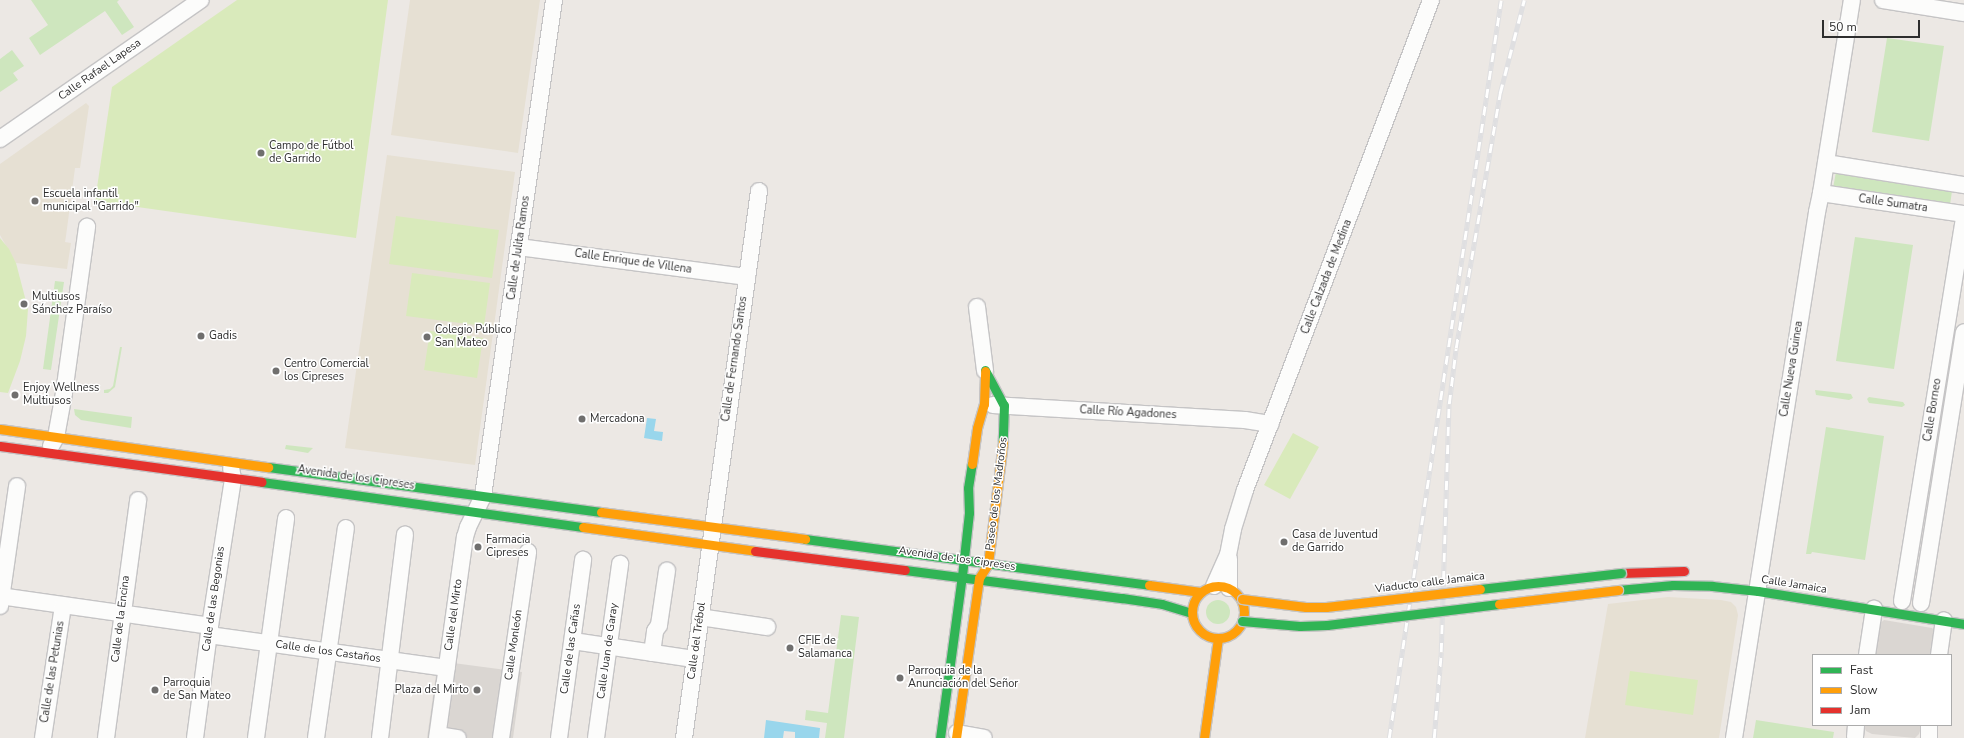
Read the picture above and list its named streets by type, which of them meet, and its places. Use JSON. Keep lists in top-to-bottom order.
{
  "streets": {
    "main road": [
      "Avenida de los Cipreses",
      "Paseo de los Madroños",
      "Viaducto calle Jamaica",
      "Calle Jamaica"
    ],
    "street": [
      "Calle Rafael Lapesa",
      "Calle Sumatra",
      "Calle de Julita Ramos",
      "Calle Enrique de Villena",
      "Calle Calzada de Medina",
      "Calle de Fernando Santos",
      "Calle Nueva Guinea",
      "Calle Borneo",
      "Calle Río Agadones",
      "Calle de las Begonias",
      "Calle del Mirto",
      "Calle de la Encina",
      "Calle del Trébol",
      "Calle Monleón",
      "Calle de las Cañas",
      "Calle Juan de Garay",
      "Calle de los Castaños",
      "Calle de las Petunias"
    ]
  },
  "crossings": [
    ["Calle Sumatra", "Calle Nueva Guinea"],
    ["Calle de Julita Ramos", "Calle Enrique de Villena"],
    ["Calle de Julita Ramos", "Avenida de los Cipreses"],
    ["Calle de Julita Ramos", "Calle del Mirto"],
    ["Calle Enrique de Villena", "Calle de Fernando Santos"],
    ["Calle Calzada de Medina", "Calle Río Agadones"],
    ["Calle Calzada de Medina", "Avenida de los Cipreses"],
    ["Calle Calzada de Medina", "Viaducto calle Jamaica"],
    ["Calle Calzada de Medina", "Calle Jamaica"],
    ["Calle de Fernando Santos", "Avenida de los Cipreses"],
    ["Calle Nueva Guinea", "Calle Jamaica"],
    ["Calle Río Agadones", "Paseo de los Madroños"],
    ["Avenida de los Cipreses", "Paseo de los Madroños"],
    ["Avenida de los Cipreses", "Viaducto calle Jamaica"],
    ["Avenida de los Cipreses", "Calle Jamaica"],
    ["Avenida de los Cipreses", "Calle de las Begonias"],
    ["Avenida de los Cipreses", "Calle del Mirto"],
    ["Avenida de los Cipreses", "Calle del Trébol"],
    ["Viaducto calle Jamaica", "Calle Jamaica"],
    ["Calle de las Begonias", "Calle de los Castaños"],
    ["Calle del Mirto", "Calle de los Castaños"],
    ["Calle de la Encina", "Calle de los Castaños"],
    ["Calle de los Castaños", "Calle de las Petunias"]
  ],
  "places": [
    "Campo de Fútbol de Garrido",
    "Escuela infantil municipal \"Garrido\"",
    "Multiusos Sánchez Paraíso",
    "Gadis",
    "Colegio Público San Mateo",
    "Centro Comercial los Cipreses",
    "Enjoy Wellness Multiusos",
    "Mercadona",
    "Casa de Juventud de Garrido",
    "Farmacia Cipreses",
    "CFIE de Salamanca",
    "Parroquia de la Anunciación del Señor",
    "Parroquia de San Mateo",
    "Plaza del Mirto"
  ],
  "legend": ["Fast", "Slow", "Jam"],
  "scale_bar": "50 m"
}
